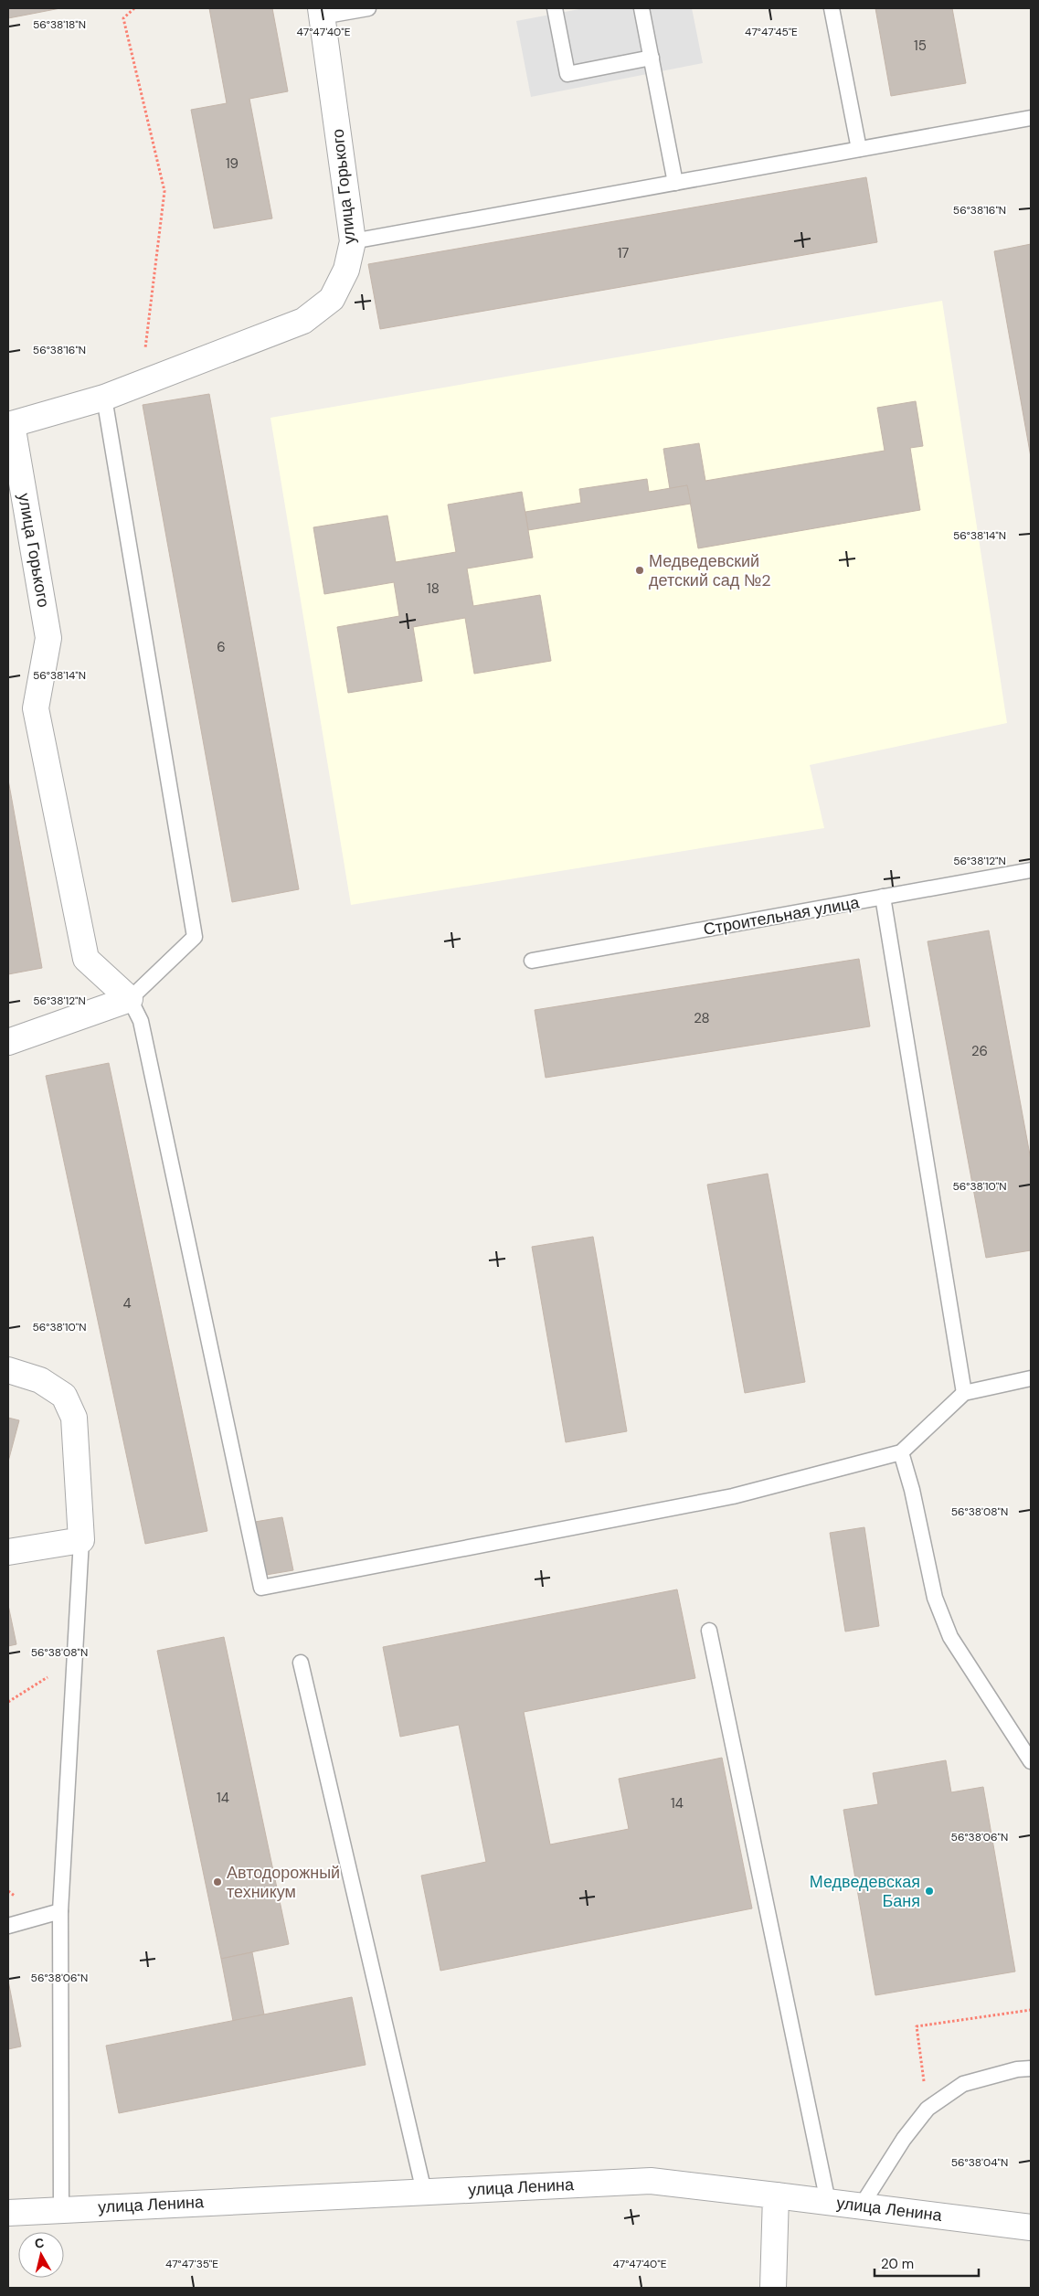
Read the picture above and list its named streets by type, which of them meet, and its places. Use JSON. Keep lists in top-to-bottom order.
{
  "streets": {
    "street": ["улица Горького", "улица Ленина"],
    "lane": ["Строительная улица"]
  },
  "places": ["Медведевский детский сад №2", "Автодорожный техникум", "Медведевская Баня"],
  "house_numbers": [
    "15",
    "19",
    "17",
    "18",
    "6",
    "28",
    "26",
    "4",
    "14",
    "14"
  ],
  "scale_bar": "20 m",
  "north": "top",
  "coordinates": [
    "56°38'18\"N",
    "47°47'40\"E",
    "47°47'45\"E",
    "56°38'16\"N",
    "56°38'14\"N",
    "56°38'12\"N",
    "56°38'10\"N",
    "56°38'08\"N",
    "56°38'06\"N",
    "56°38'04\"N",
    "47°47'35\"E"
  ]
}
